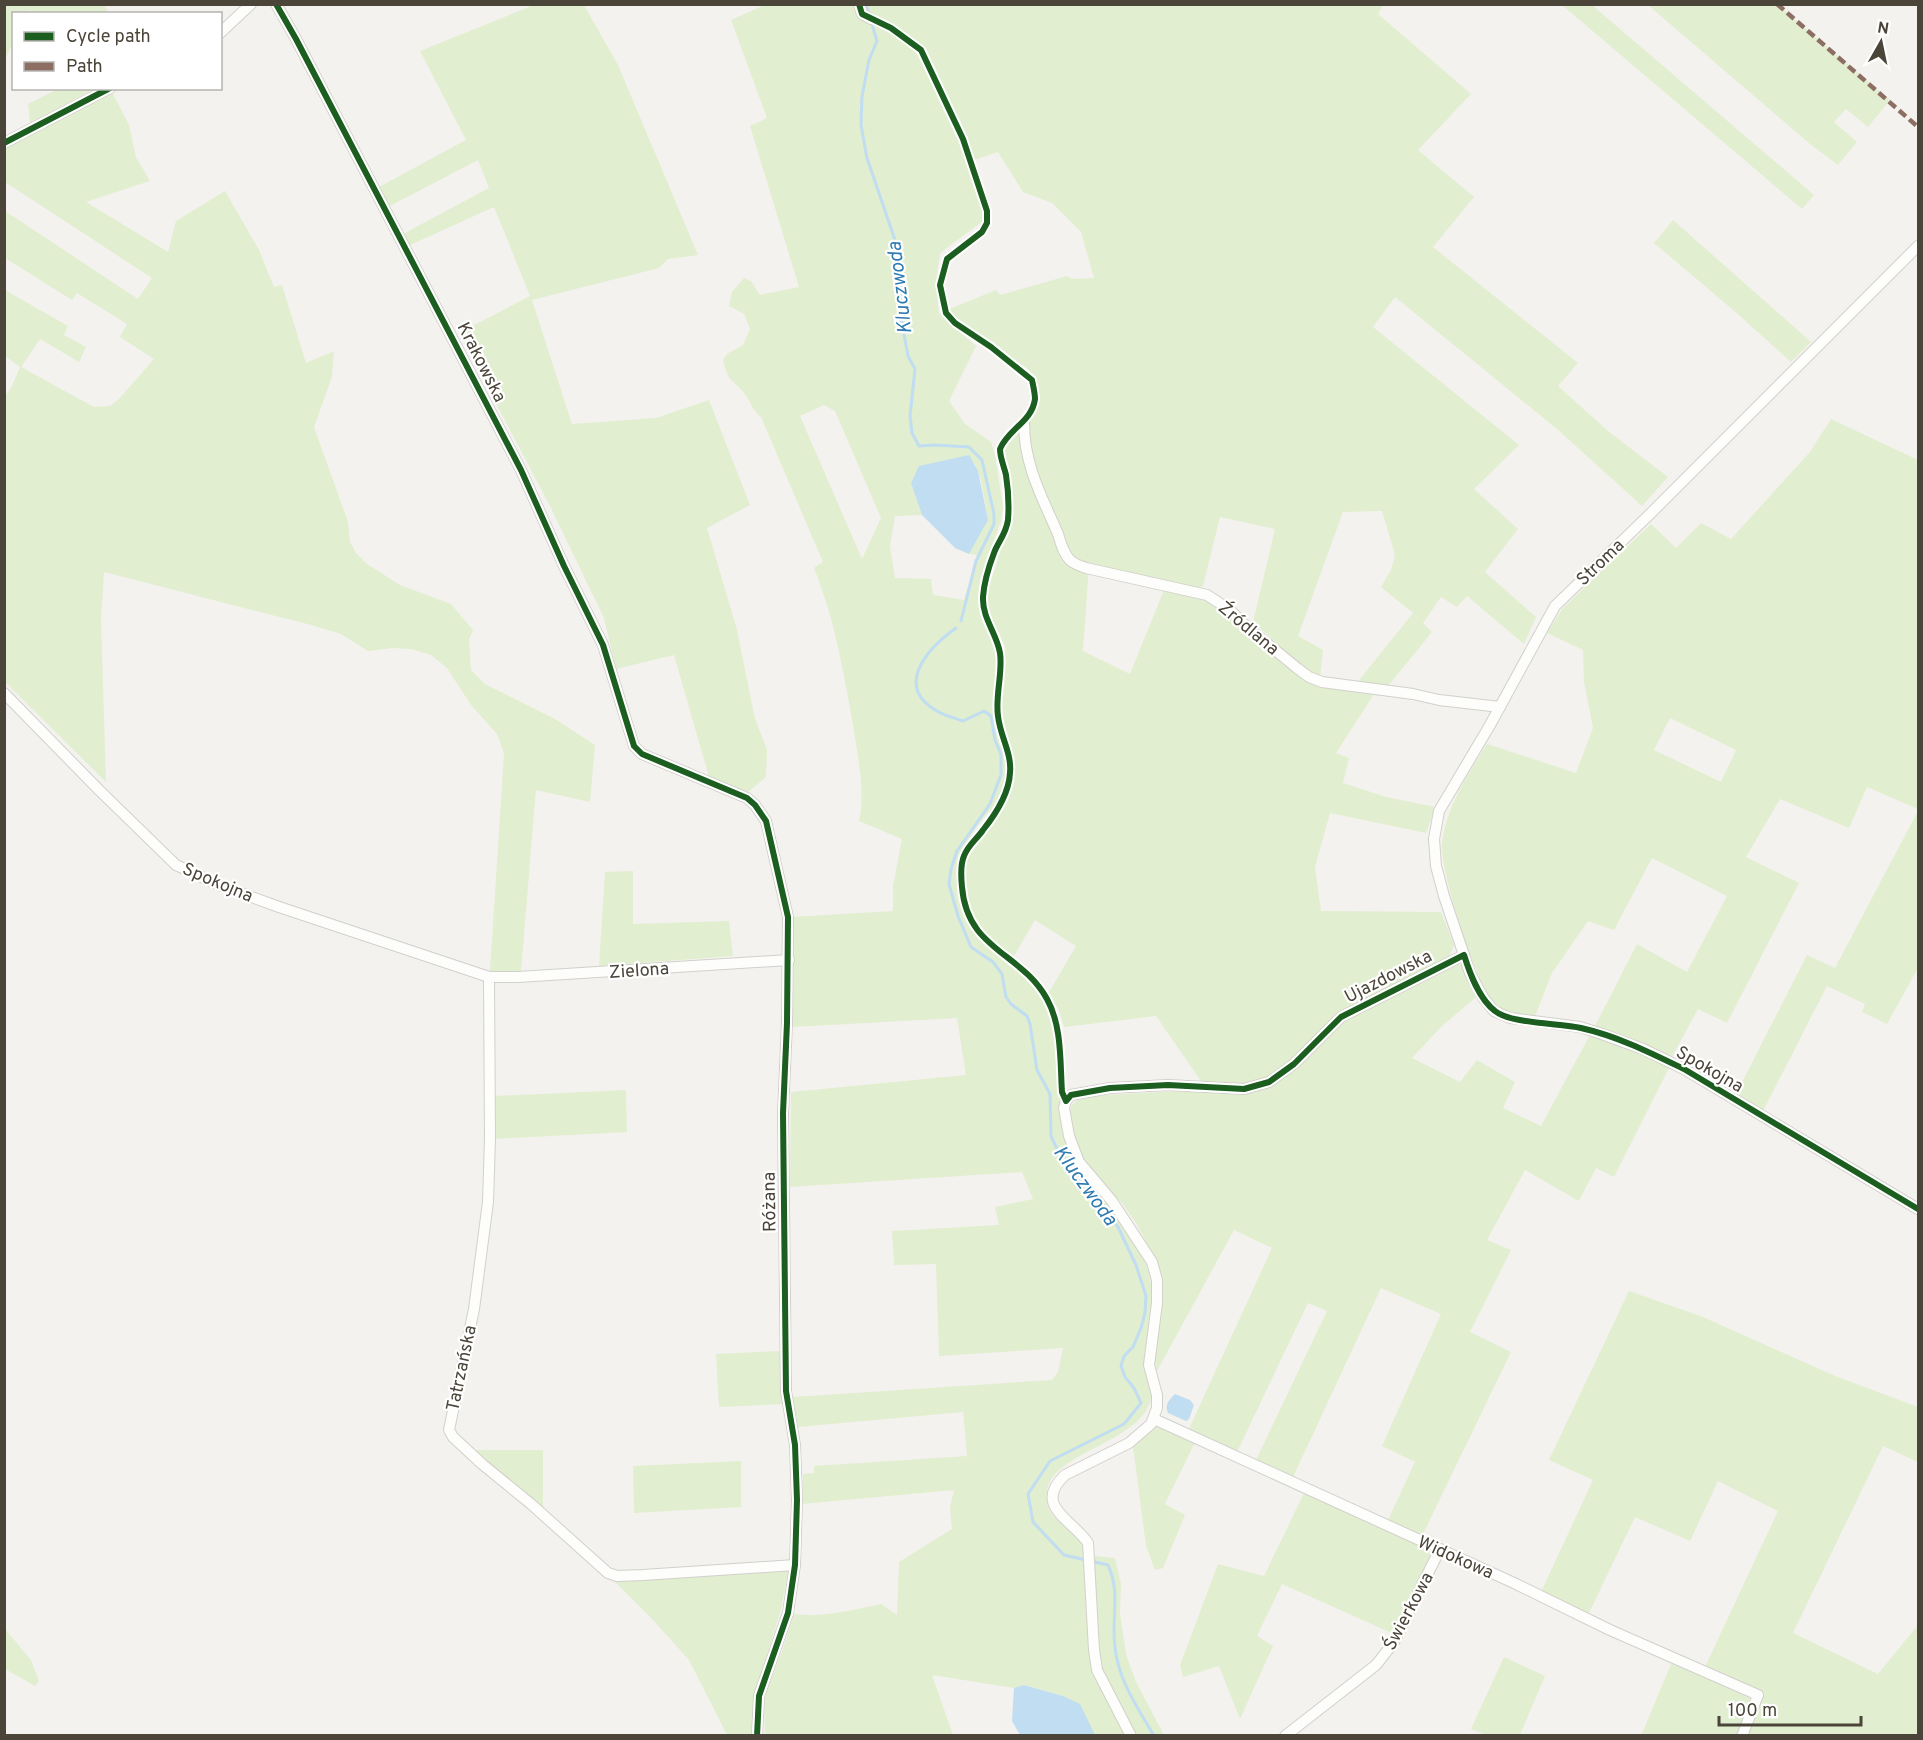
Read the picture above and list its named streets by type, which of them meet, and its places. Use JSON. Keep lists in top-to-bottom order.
{
  "streets": {
    "street": [
      "Krakowska",
      "Stroma",
      "Źródlana",
      "Spokojna",
      "Zielona",
      "Ujazdowska",
      "Różana",
      "Tatrzańska",
      "Widokowa",
      "Świerkowa"
    ]
  },
  "crossings": [
    ["Krakowska", "Różana"],
    ["Stroma", "Źródlana"],
    ["Stroma", "Spokojna"],
    ["Stroma", "Ujazdowska"],
    ["Spokojna", "Zielona"],
    ["Spokojna", "Ujazdowska"],
    ["Spokojna", "Tatrzańska"],
    ["Zielona", "Różana"],
    ["Zielona", "Tatrzańska"],
    ["Ujazdowska", "Widokowa"],
    ["Różana", "Tatrzańska"],
    ["Widokowa", "Świerkowa"]
  ],
  "water": ["Kluczwoda"],
  "legend": ["Cycle path", "Path"],
  "scale_bar": "100 m",
  "north": "top"
}
